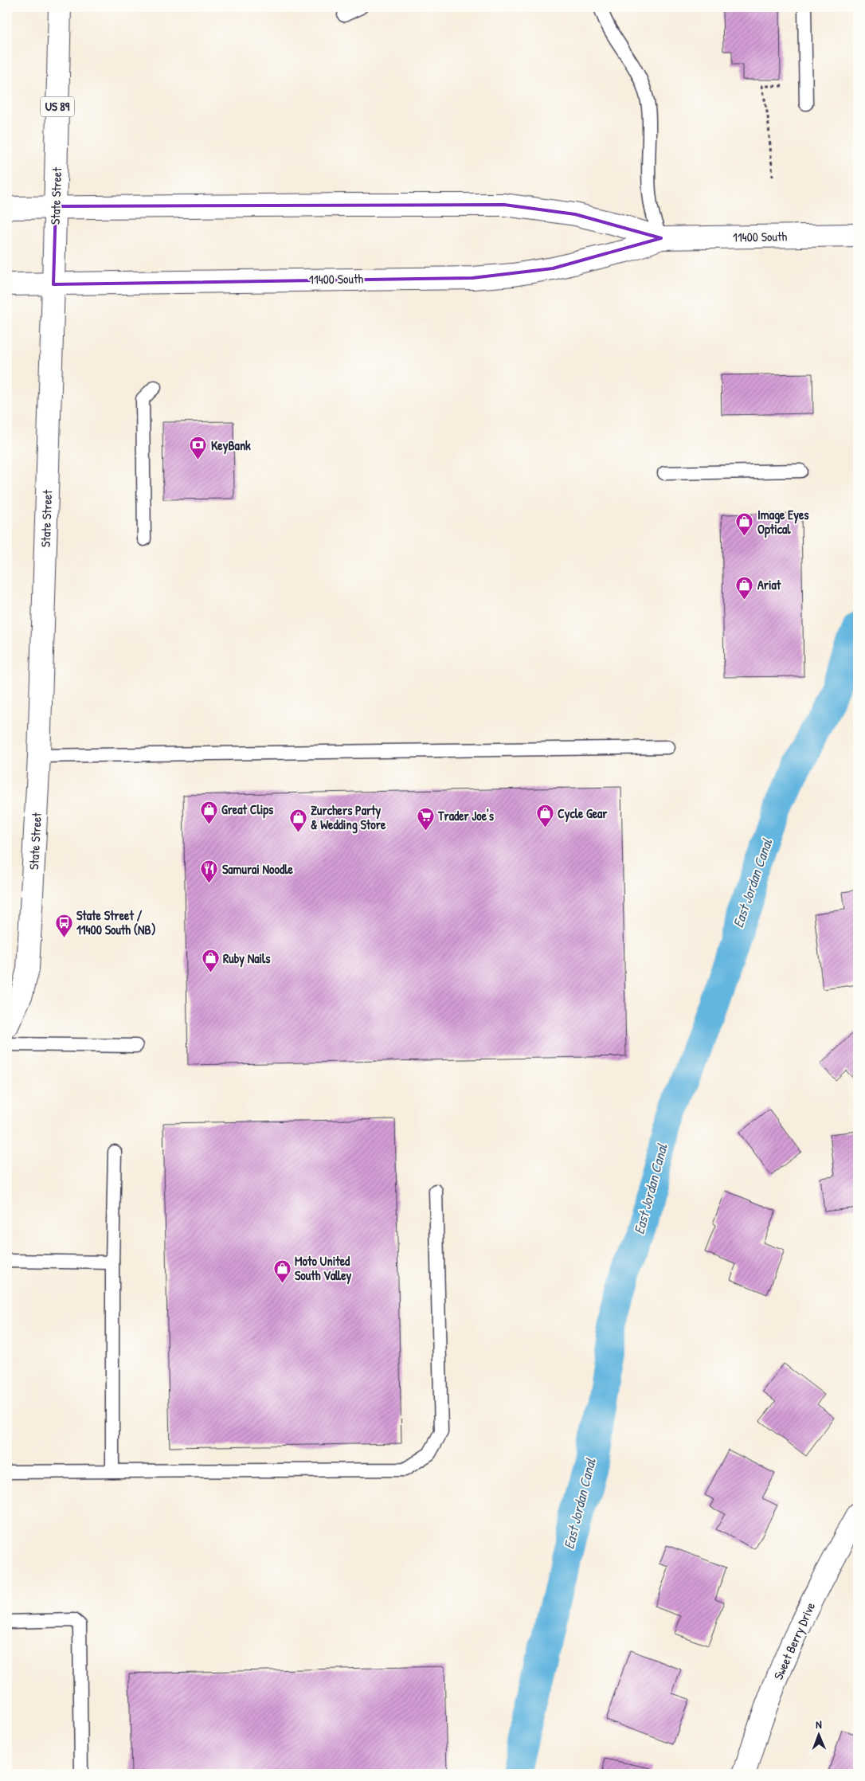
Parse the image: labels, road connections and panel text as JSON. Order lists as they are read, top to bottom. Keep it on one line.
{"streets":{"main road":["US 89","State Street","11400 South","Sweet Berry Drive"]},"crossings":[["State Street","11400 South"]],"water":["East Jordan Canal"],"places":{"bank":["KeyBank"],"shop":["Image Eyes Optical","Ariat","Great Clips","Cycle Gear","Zurchers Party & Wedding Store","Ruby Nails","Moto United South Valley"],"supermarket":["Trader Joe's"],"restaurant":["Samurai Noodle"],"bus stop":["State Street / 11400 South (NB)"]},"north":"top"}
